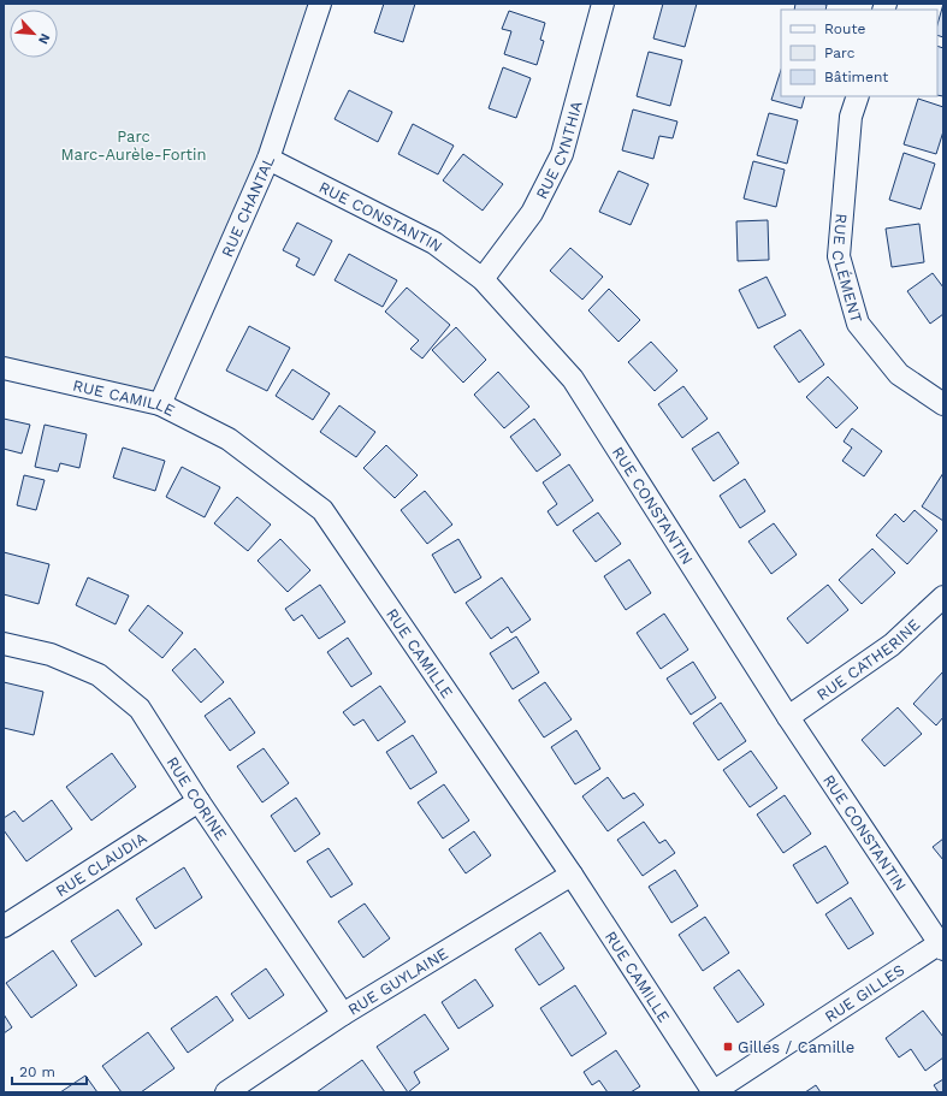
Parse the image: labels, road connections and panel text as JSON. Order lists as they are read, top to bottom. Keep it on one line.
{"streets":{"street":["RUE CYNTHIA","RUE CHANTAL","RUE CONSTANTIN","RUE CLÉMENT","RUE CAMILLE","RUE CATHERINE","RUE CORINE","RUE CLAUDIA","RUE GUYLAINE","RUE GILLES"]},"crossings":[["RUE CYNTHIA","RUE CONSTANTIN"],["RUE CHANTAL","RUE CONSTANTIN"],["RUE CHANTAL","RUE CAMILLE"],["RUE CONSTANTIN","RUE CATHERINE"],["RUE CONSTANTIN","RUE GILLES"],["RUE CAMILLE","RUE GUYLAINE"],["RUE CAMILLE","RUE GILLES"],["RUE CORINE","RUE CLAUDIA"],["RUE CORINE","RUE GUYLAINE"]],"parks":["Parc Marc-Aurèle-Fortin"],"places":{"transit":["Gilles / Camille"]},"legend":["Route","Parc","Bâtiment"],"scale_bar":"20 m","north":"bottom right"}
